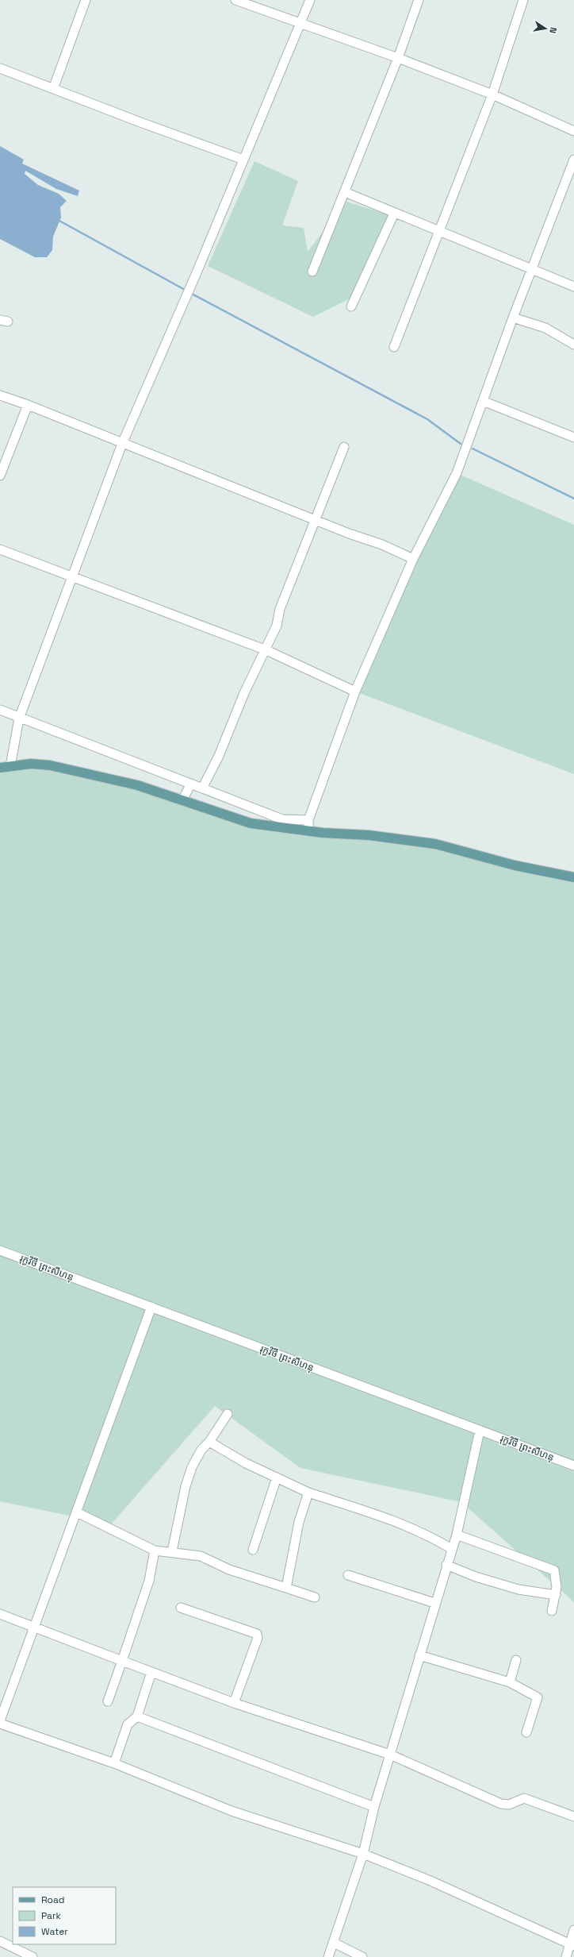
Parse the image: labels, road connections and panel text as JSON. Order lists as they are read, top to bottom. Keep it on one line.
{"streets":{"street":["រុក្ខវិថី ព្រះសីហនុ"]},"legend":["Road","Park","Water"],"north":"right"}
